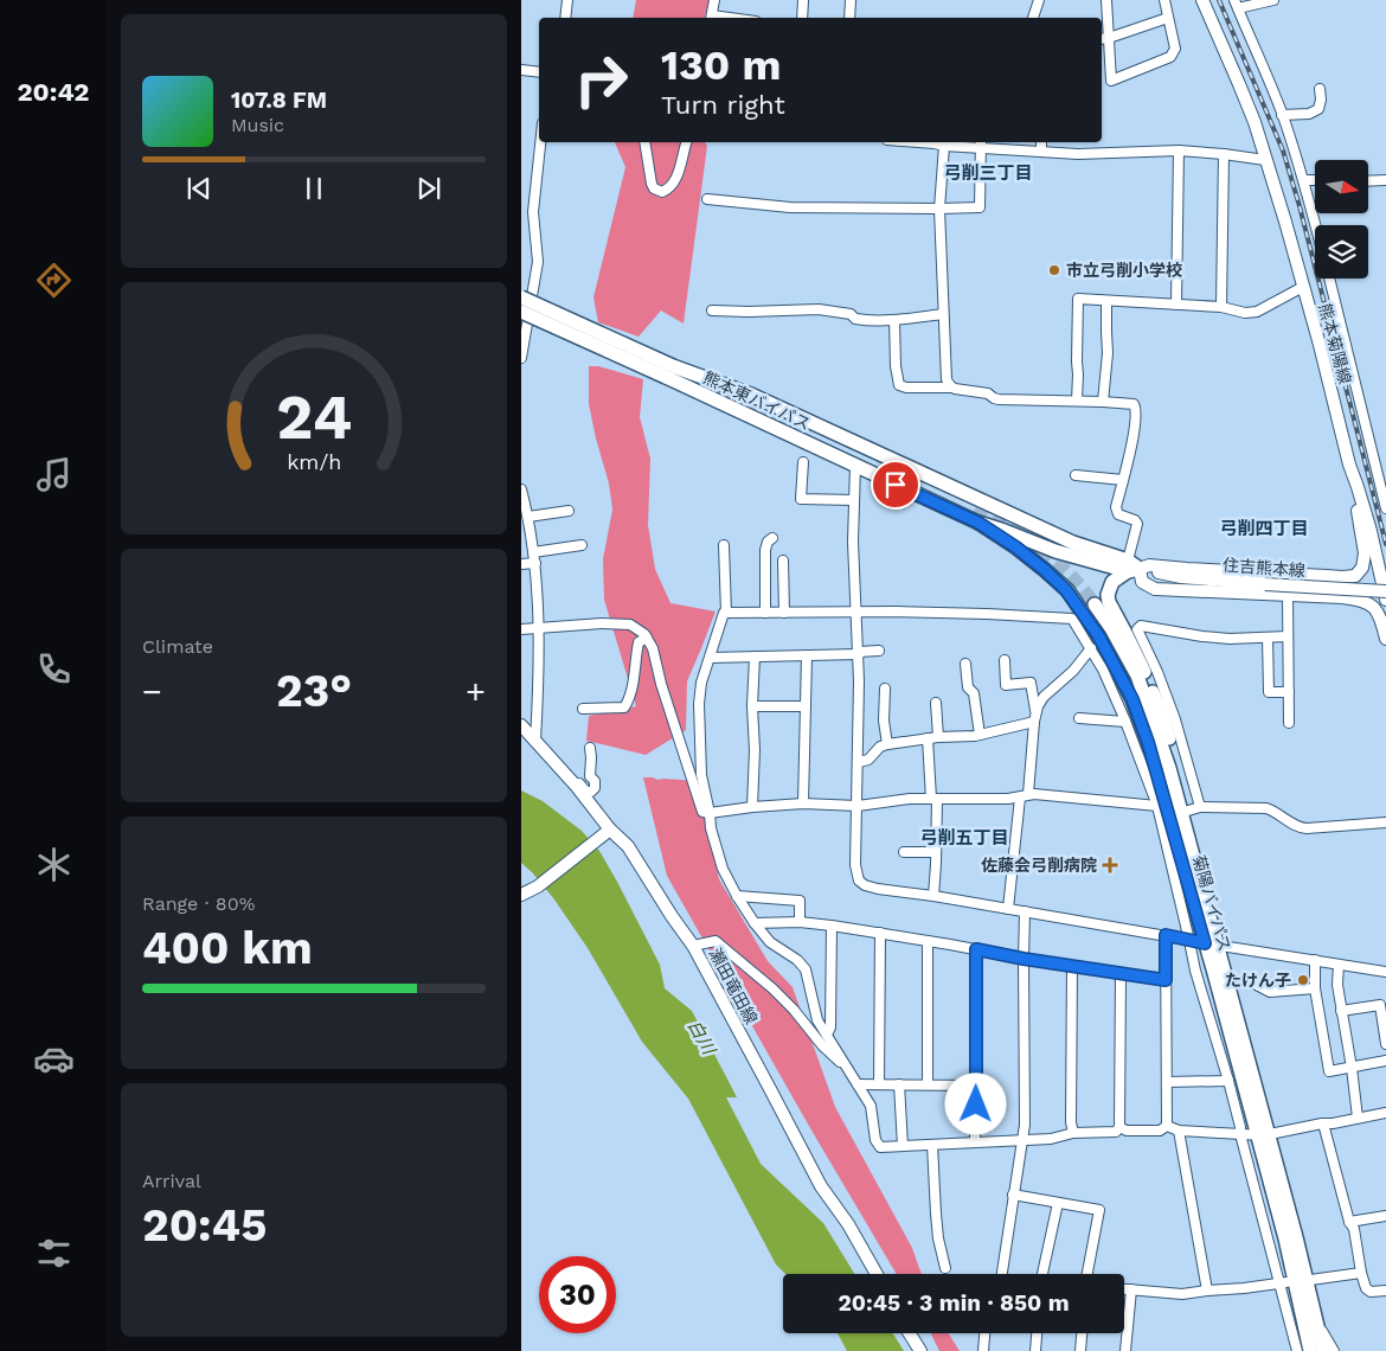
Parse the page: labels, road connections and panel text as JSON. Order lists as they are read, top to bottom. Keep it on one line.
{"streets":{"highway":["熊本東バイパス","菊陽バイパス"],"main road":["熊本菊陽線","住吉熊本線","瀬田竜田線"]},"crossings":[["熊本東バイパス","菊陽バイパス"]],"districts":["弓削三丁目","弓削四丁目","弓削五丁目"],"water":["白川"],"places":{"other":["市立弓削小学校","たけん子"],"health":["佐藤会弓削病院"]},"north":"right","page":{"tabs":"20:42","turn":["130 m","Turn right"],"song":["107.8 FM","Music"],"tile":["Climate",["Range · 80%","400 km"],["Arrival","20:45"]],"heat":["−","23°","+"],"limit":"30","trip":"20:45 · 3 min · 850 m","gauge":["24","km/h"]}}
